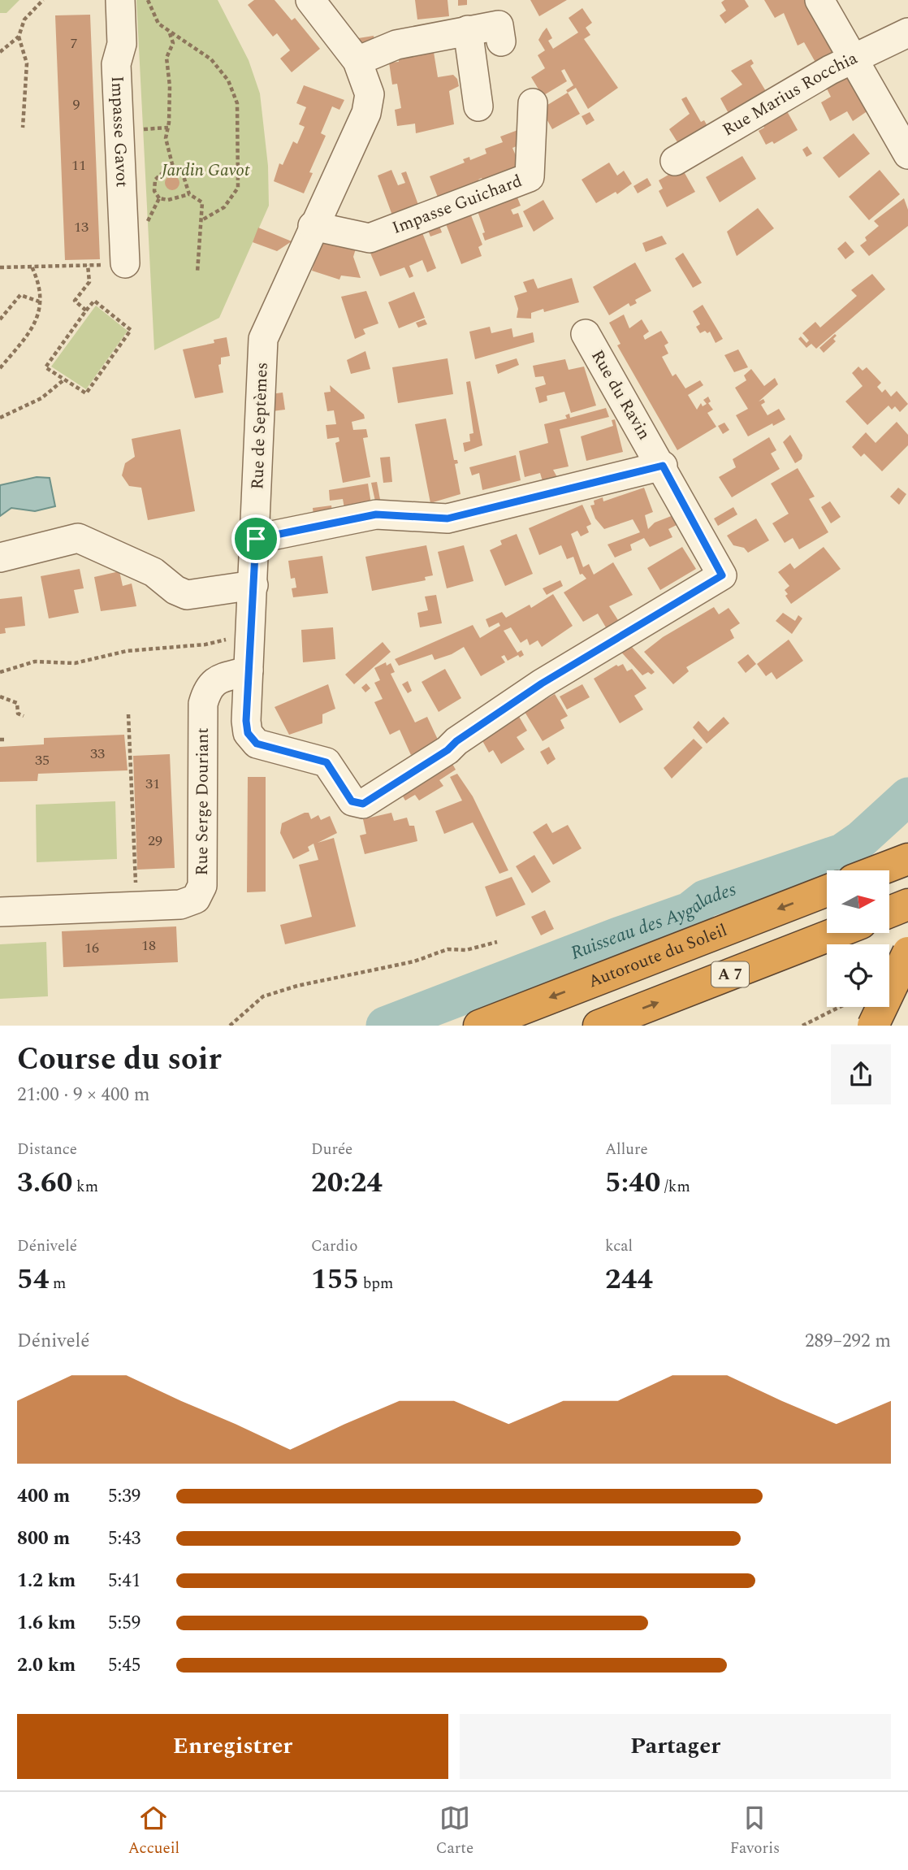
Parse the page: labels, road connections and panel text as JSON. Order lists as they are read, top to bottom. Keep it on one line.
{"streets":{"highway":["Autoroute du Soleil","A 7"],"street":["Rue Marius Rocchia","Impasse Gavot","Impasse Guichard","Rue du Ravin","Rue de Septèmes","Rue Serge Douriant"]},"crossings":[["Impasse Guichard","Rue de Septèmes"],["Rue du Ravin","Rue de Septèmes"],["Rue de Septèmes","Rue Serge Douriant"]],"water":["Ruisseau des Aygalades"],"parks":["Jardin Gavot"],"house_numbers":["7","9","11","13","33","35","31","29","18","16"],"north":"right","page":{"heading":["Course du soir","21:00 · 9 × 400 m"],"stats":[["Distance","3.60 km"],["Durée","20:24"],["Allure","5:40 /km"],["Dénivelé","54 m"],["Cardio","155 bpm"],["kcal","244"]],"chart":["Dénivelé","289–292 m"],"list":[{"name":"400 m","note":"5:39"},{"name":"800 m","note":"5:43"},{"name":"1.2 km","note":"5:41"},{"name":"1.6 km","note":"5:59"},{"name":"2.0 km","note":"5:45"}],"buttons":["Enregistrer","Partager"],"tabs":["Accueil","Carte","Favoris"]}}
